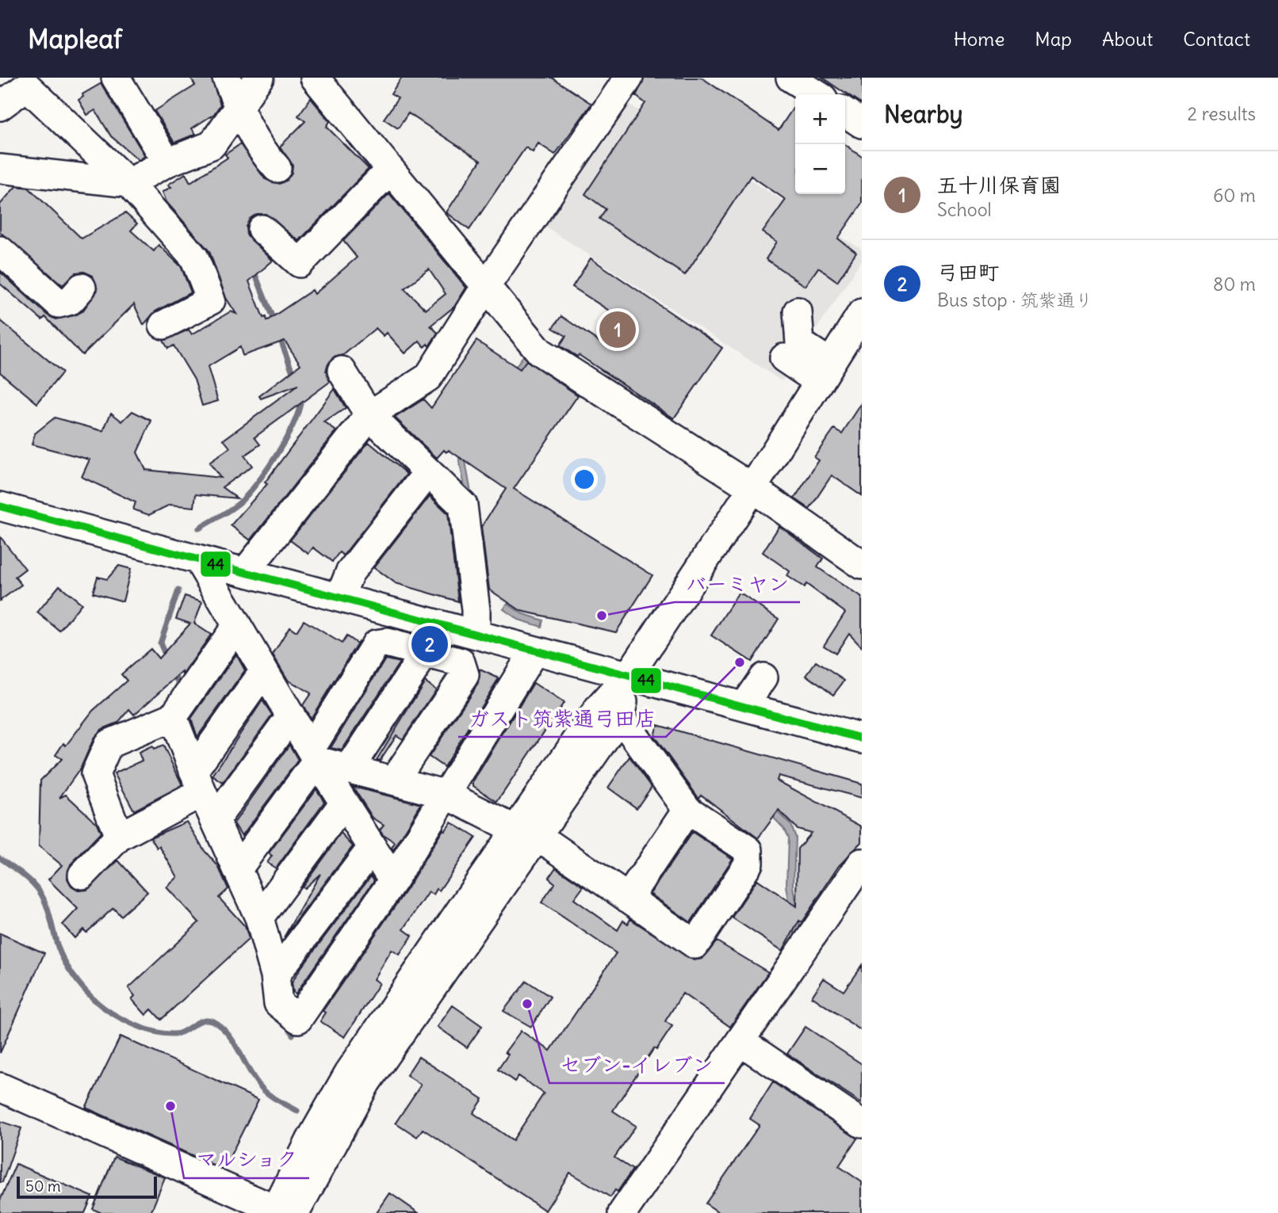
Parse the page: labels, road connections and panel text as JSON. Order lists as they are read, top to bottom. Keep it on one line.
{"places":["バーミヤン","ガスト筑紫通弓田店","セブン-イレブン","マルショク"],"lines":["transit line 44"],"scale_bar":"50 m","page":{"header":"Mapleaf","nav":["Home","Map","About","Contact"],"heading":["Nearby","2 results"],"map_buttons":["+","−"],"list":[{"mark":"1","name":"五十川保育園","note":"School","value":"60 m"},{"mark":"2","name":"弓田町","note":"Bus stop · 筑紫通り","value":"80 m"}],"pins":["1","2"],"scale":"50 m"}}
